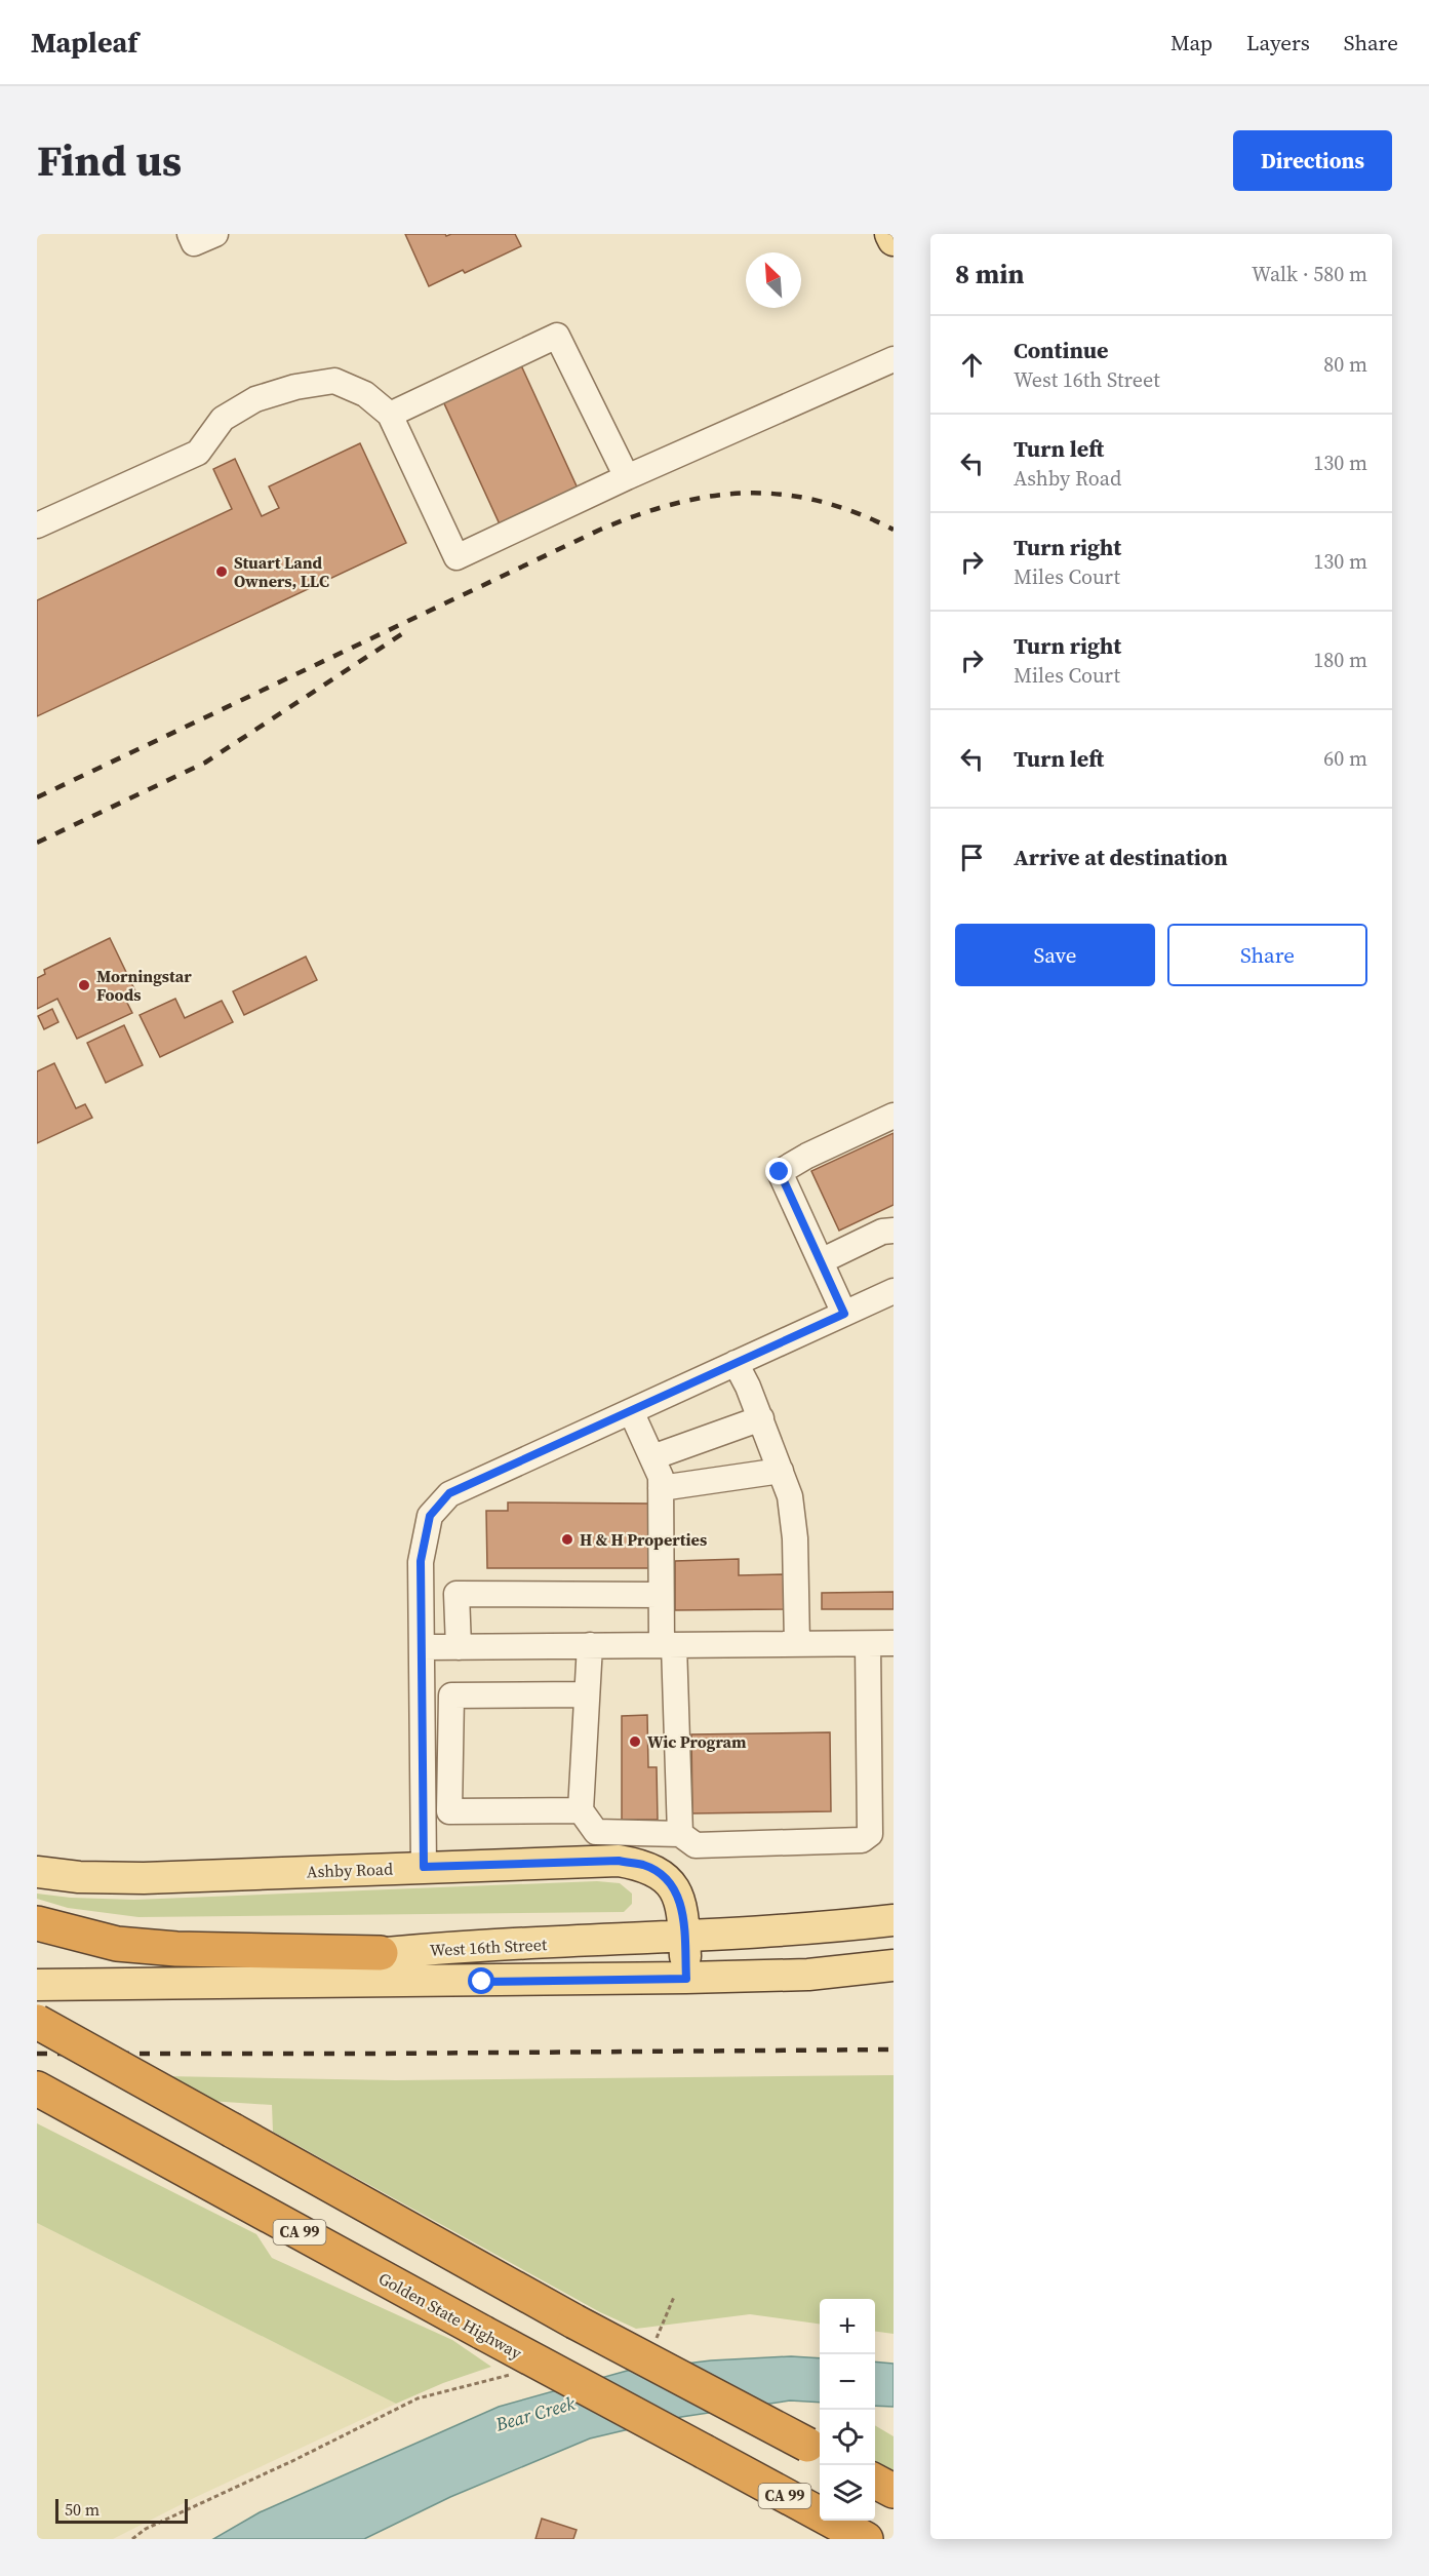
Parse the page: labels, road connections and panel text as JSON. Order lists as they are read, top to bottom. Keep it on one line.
{"streets":{"highway":["CA 99","Golden State Highway"],"main road":["Ashby Road","West 16th Street"]},"crossings":[["Ashby Road","West 16th Street"]],"water":["Bear Creek"],"places":["Stuart Land Owners, LLC","Morningstar Foods","H & H Properties","Wic Program"],"scale_bar":"50 m","north":"top left","page":{"header":"Mapleaf","nav":["Map","Layers","Share"],"title":"Find us","buttons":["Directions",["Save","Share"]],"heading":["8 min","Walk · 580 m"],"list":[["Continue","West 16th Street","80 m"],["Turn left","Ashby Road","130 m"],["Turn right","Miles Court","130 m"],["Turn right","Miles Court","180 m"],["Turn left","60 m"],"Arrive at destination"],"map_buttons":["+","−"],"scale":"50 m"}}
